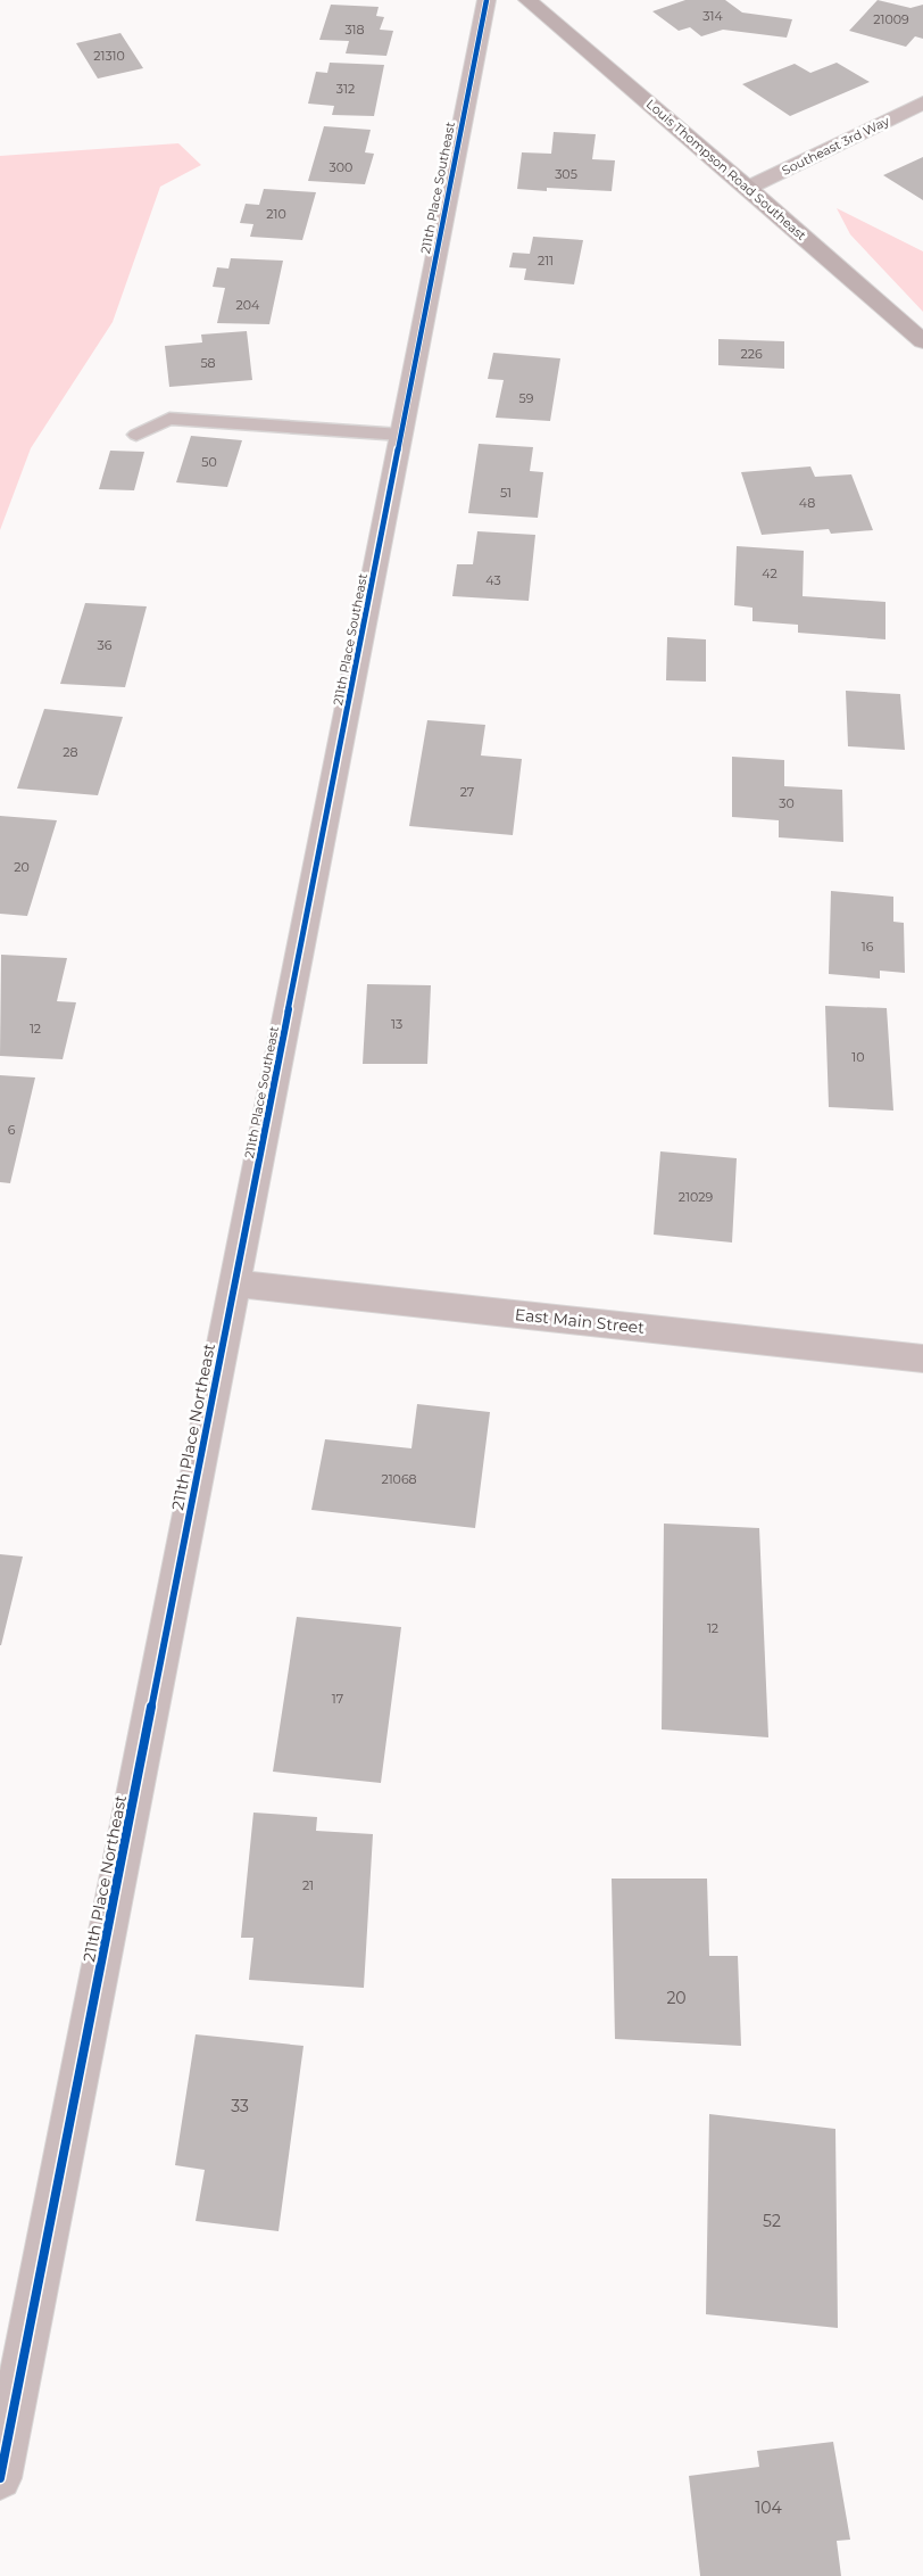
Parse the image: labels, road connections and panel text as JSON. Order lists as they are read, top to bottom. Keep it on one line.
{"streets":{"street":["Southeast 3rd Way","Louis Thompson Road Southeast","211th Place Southeast","East Main Street","211th Place Northeast"]},"crossings":[["Southeast 3rd Way","Louis Thompson Road Southeast"],["211th Place Southeast","East Main Street"],["211th Place Southeast","211th Place Northeast"],["East Main Street","211th Place Northeast"]],"house_numbers":["314","21009","318","21310","312","300","305","210","211","204","226","58","59","50","51","48","42","43","36","28","27","30","20","16","13","12","10","6","21029","21068","12","17","21","20","33","52","104"]}
